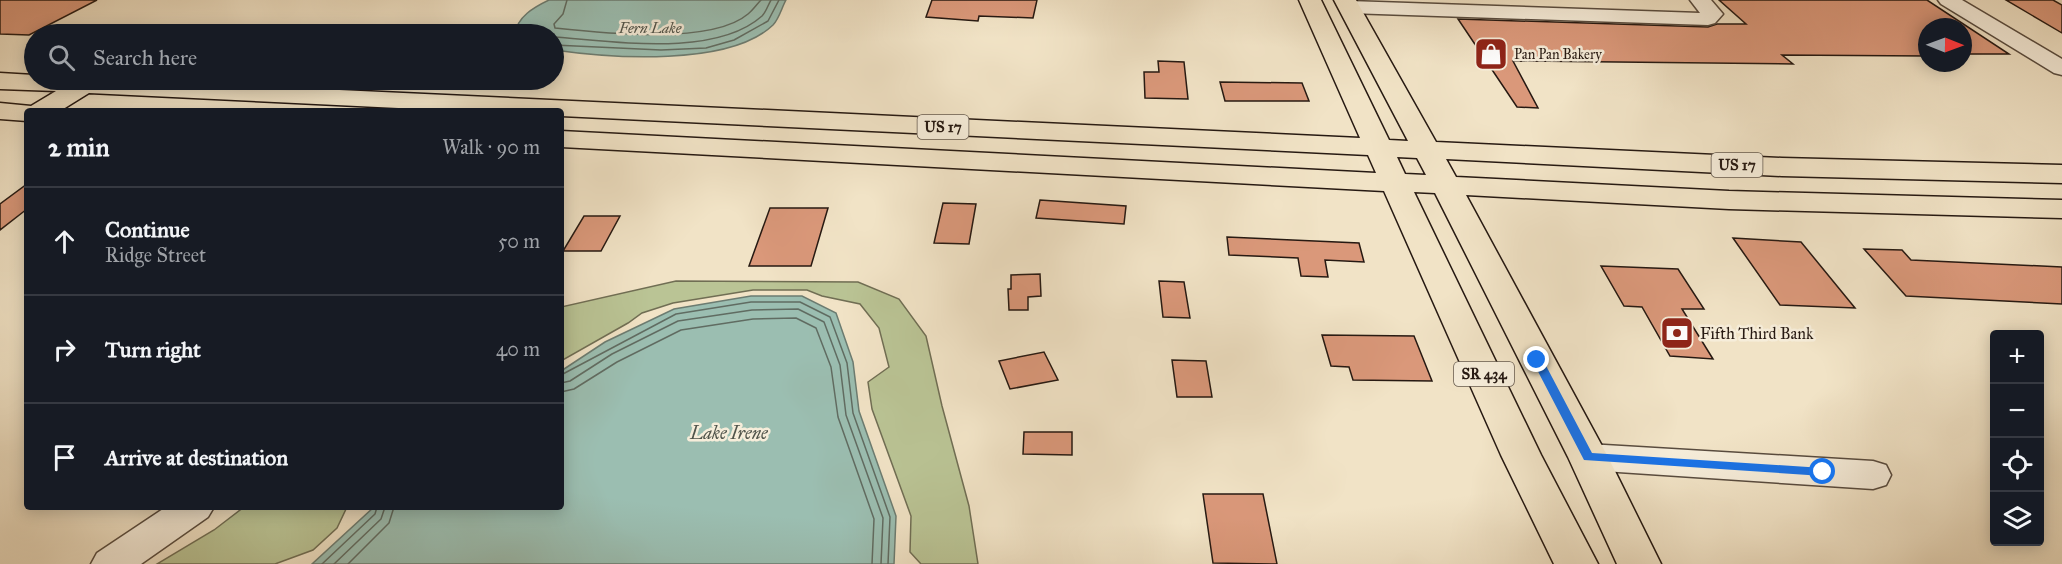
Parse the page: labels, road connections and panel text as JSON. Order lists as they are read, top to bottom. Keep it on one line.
{"streets":{"main road":["US 17","SR 434"]},"crossings":[["US 17","SR 434"]],"water":["Fern Lake","Lake Irene"],"places":{"shop":["Pan Pan Bakery"],"bank":["Fifth Third Bank"]},"north":"right","page":{"search":"Search here","heading":["2 min","Walk · 90 m"],"list":[["Continue","Ridge Street","50 m"],["Turn right","40 m"],"Arrive at destination"],"map_buttons":["+","−"]}}
